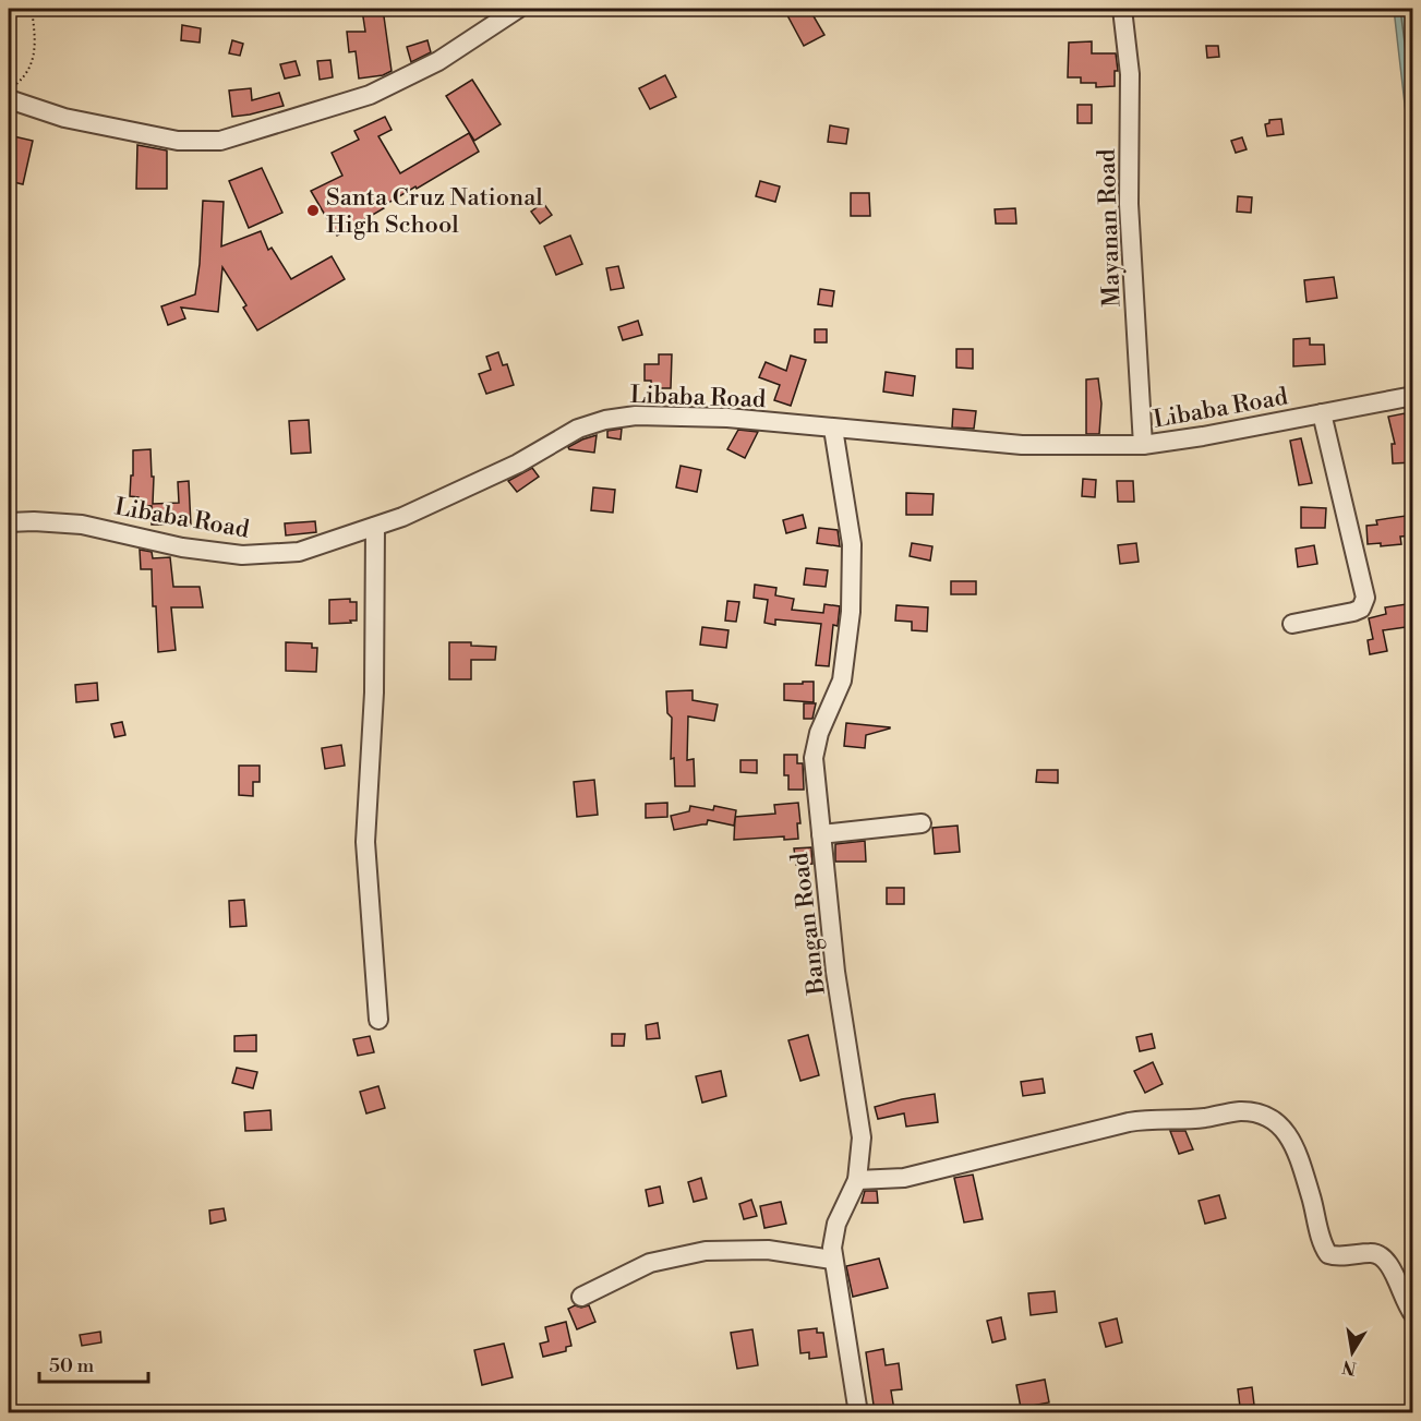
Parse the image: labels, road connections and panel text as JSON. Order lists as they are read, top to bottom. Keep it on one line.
{"streets":{"street":["Mayanan Road","Libaba Road","Bangan Road"]},"crossings":[["Mayanan Road","Libaba Road"],["Libaba Road","Bangan Road"]],"places":["Santa Cruz National High School"],"scale_bar":"50 m","north":"bottom"}
